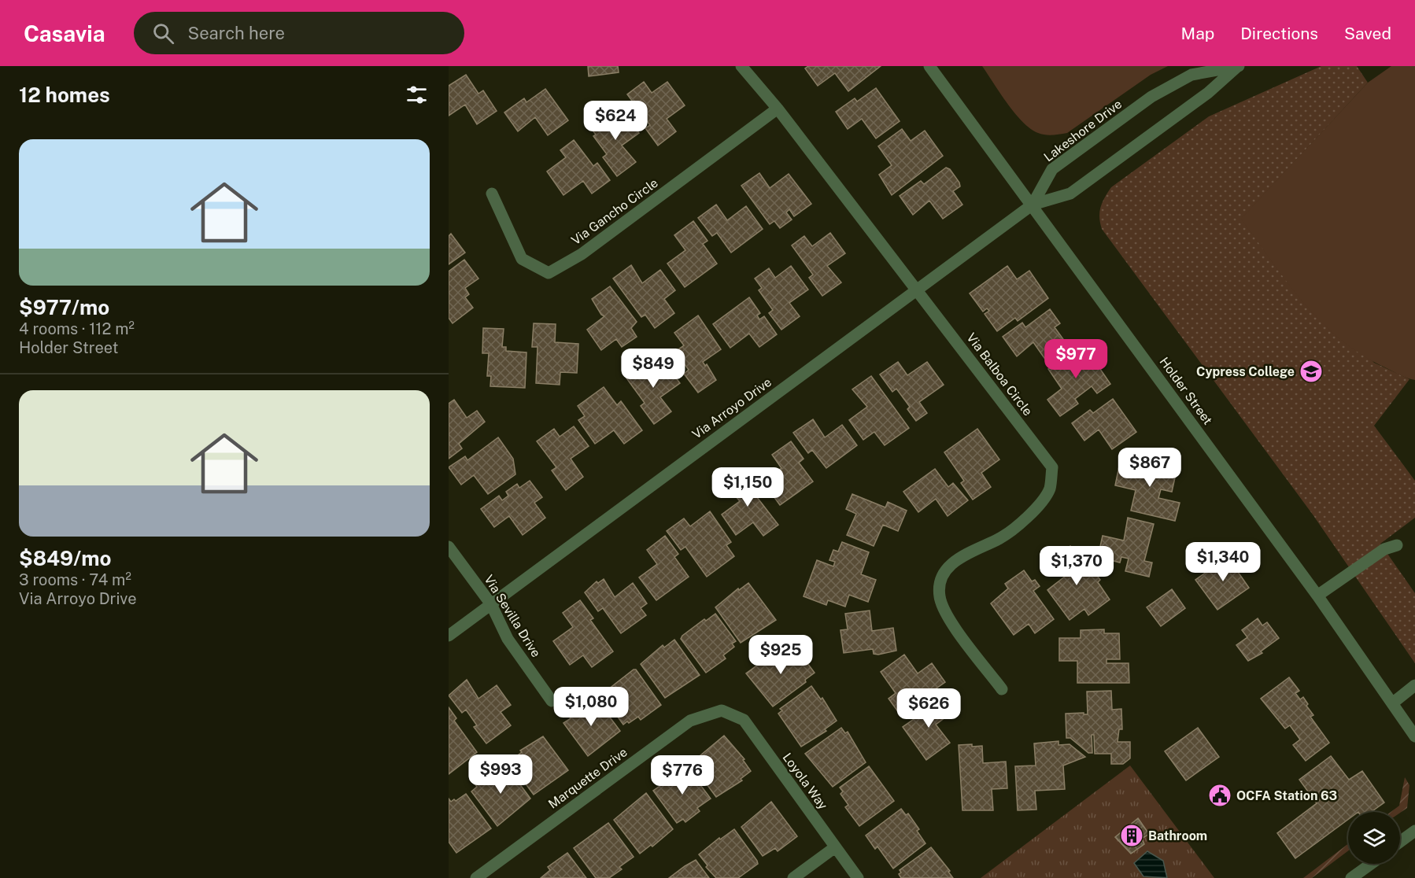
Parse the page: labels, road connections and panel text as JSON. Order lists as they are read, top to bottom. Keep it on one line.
{"streets":{"street":["Lakeshore Drive","Via Gancho Circle","Via Balboa Circle","Holder Street","Via Arroyo Drive","Via Sevilla Drive","Marquette Drive","Loyola Way"]},"crossings":[["Lakeshore Drive","Holder Street"],["Lakeshore Drive","Via Arroyo Drive"],["Via Gancho Circle","Via Balboa Circle"],["Via Balboa Circle","Via Arroyo Drive"],["Holder Street","Via Arroyo Drive"],["Via Arroyo Drive","Via Sevilla Drive"],["Marquette Drive","Loyola Way"]],"places":{"school or university":["Cypress College"],"public building":["OCFA Station 63"],"building":["Bathroom"]},"page":{"header":"Casavia","search":"Search here","nav":["Map","Directions","Saved"],"heading":"12 homes","price":["$624","$977","$849","$867","$1,150","$1,340","$1,370","$925","$1,080","$626","$993","$776"],"list":[{"name":"$977/mo","note":"4 rooms · 112 m² · Holder Street"},{"name":"$849/mo","note":"3 rooms · 74 m² · Via Arroyo Drive"}]}}
